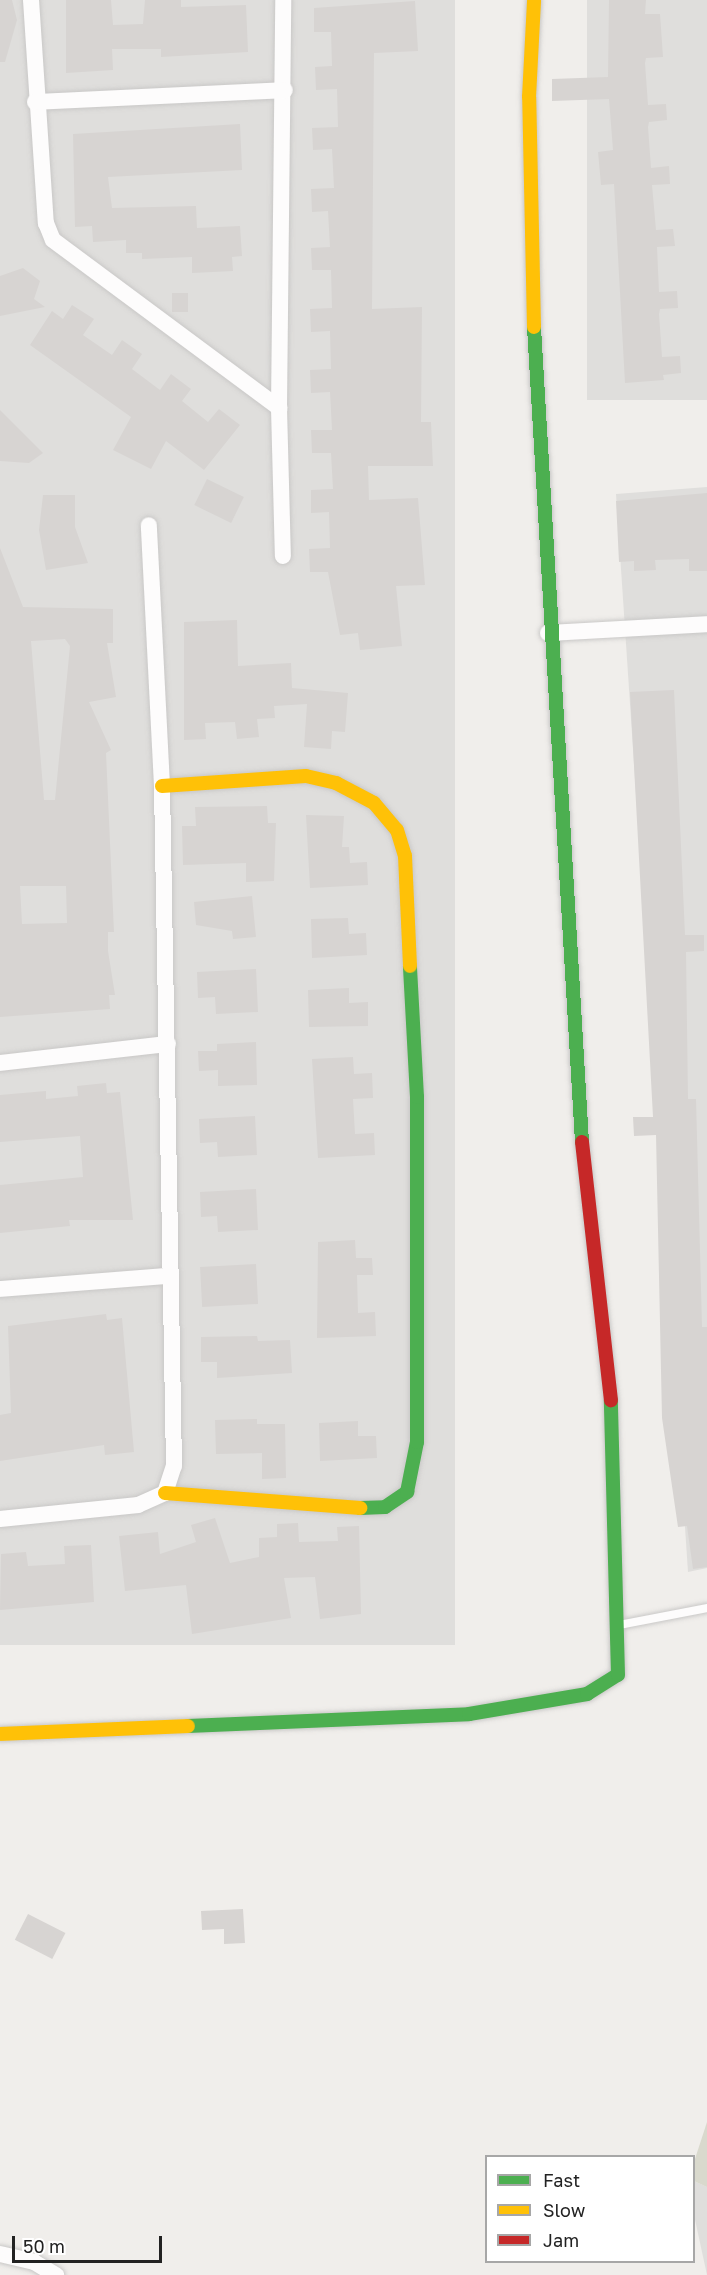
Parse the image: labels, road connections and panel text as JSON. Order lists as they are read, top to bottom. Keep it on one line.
{"legend":["Fast","Slow","Jam"],"scale_bar":"50 m"}
